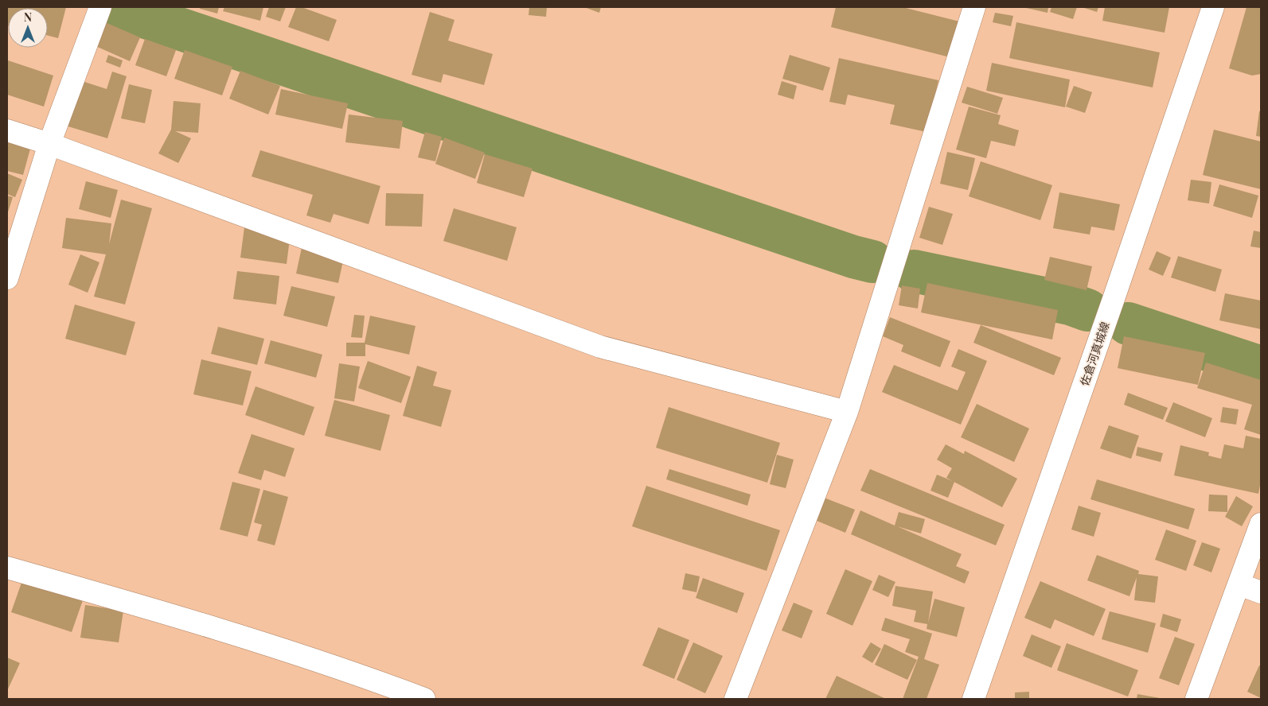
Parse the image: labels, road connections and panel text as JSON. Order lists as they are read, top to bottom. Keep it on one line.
{"streets":{"street":["佐倉河真城線"]},"north":"top"}
